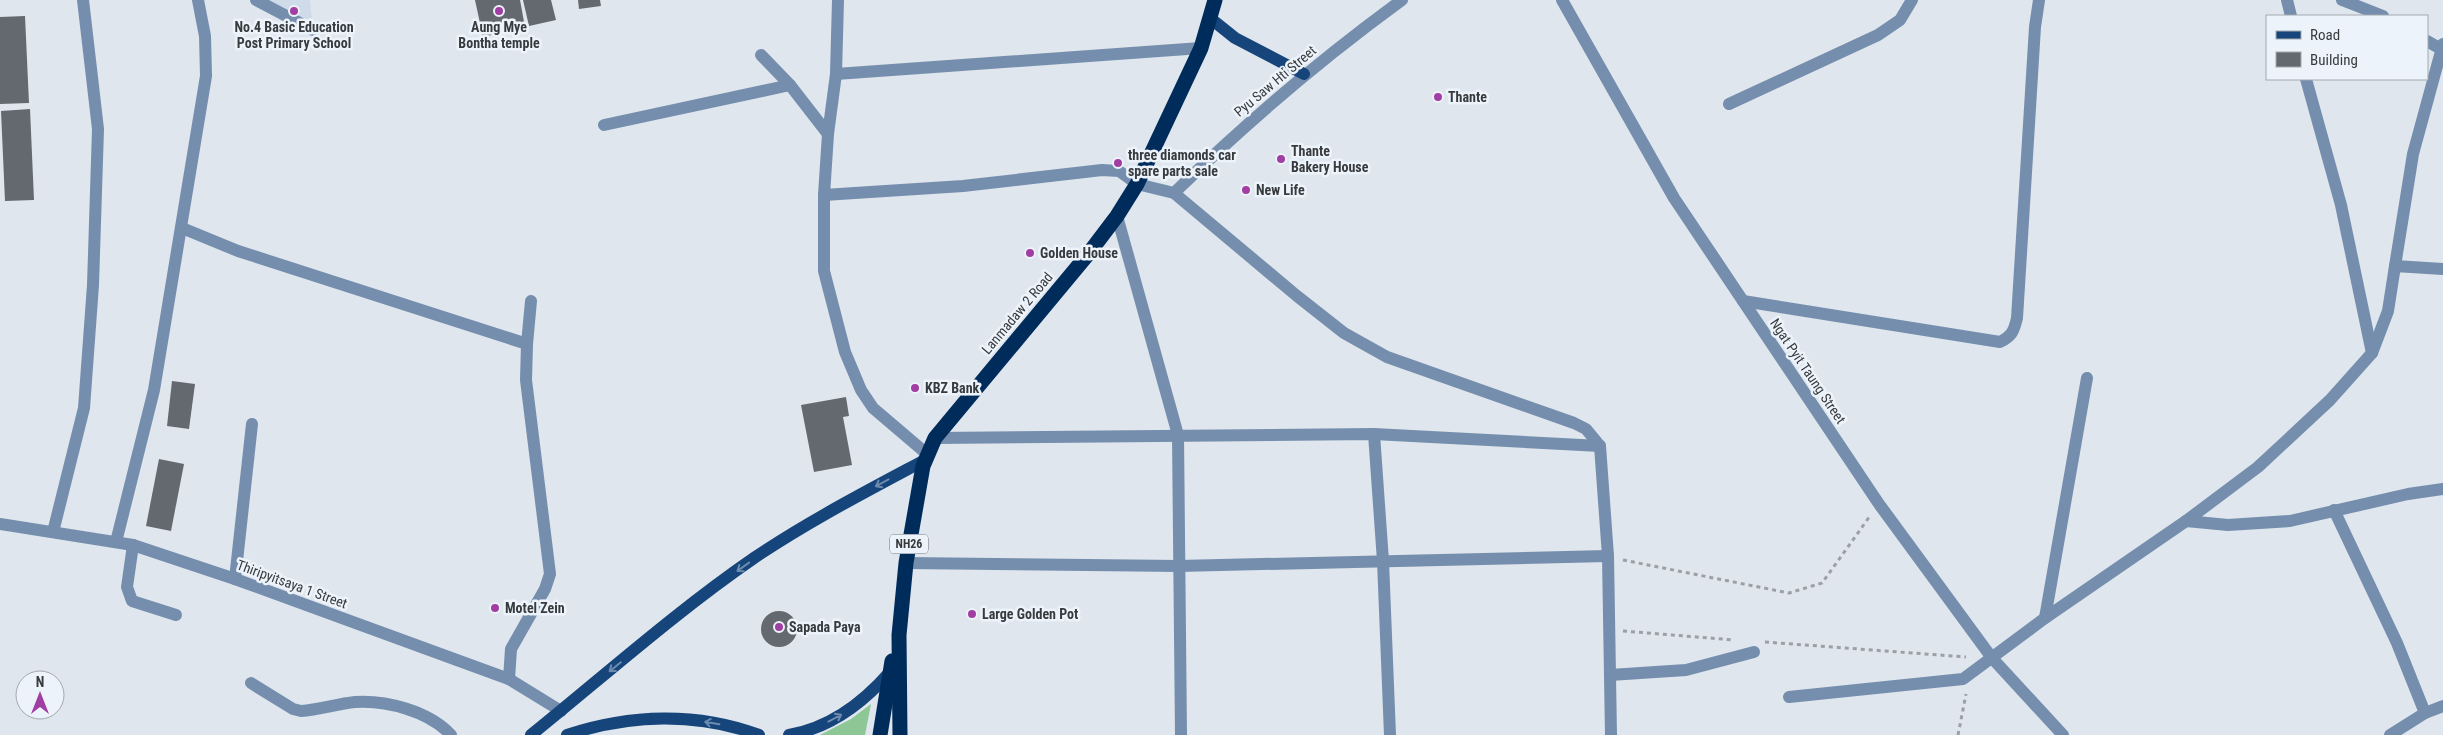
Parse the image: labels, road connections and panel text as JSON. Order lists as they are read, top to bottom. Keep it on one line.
{"streets":{"highway":["Lanmadaw 2 Road","NH26"],"street":["Pyu Saw Hti Street","Ngat Pyit Taung Street","Thiripyitsaya 1 Street"]},"crossings":[["Lanmadaw 2 Road","NH26"]],"places":["No.4 Basic Education Post Primary School","Aung Mye Bontha temple","Thante","Thante Bakery House","three diamonds car spare parts sale","New Life","Golden House","KBZ Bank","Motel Zein","Large Golden Pot","Sapada Paya"],"legend":["Road","Building"],"north":"top"}
